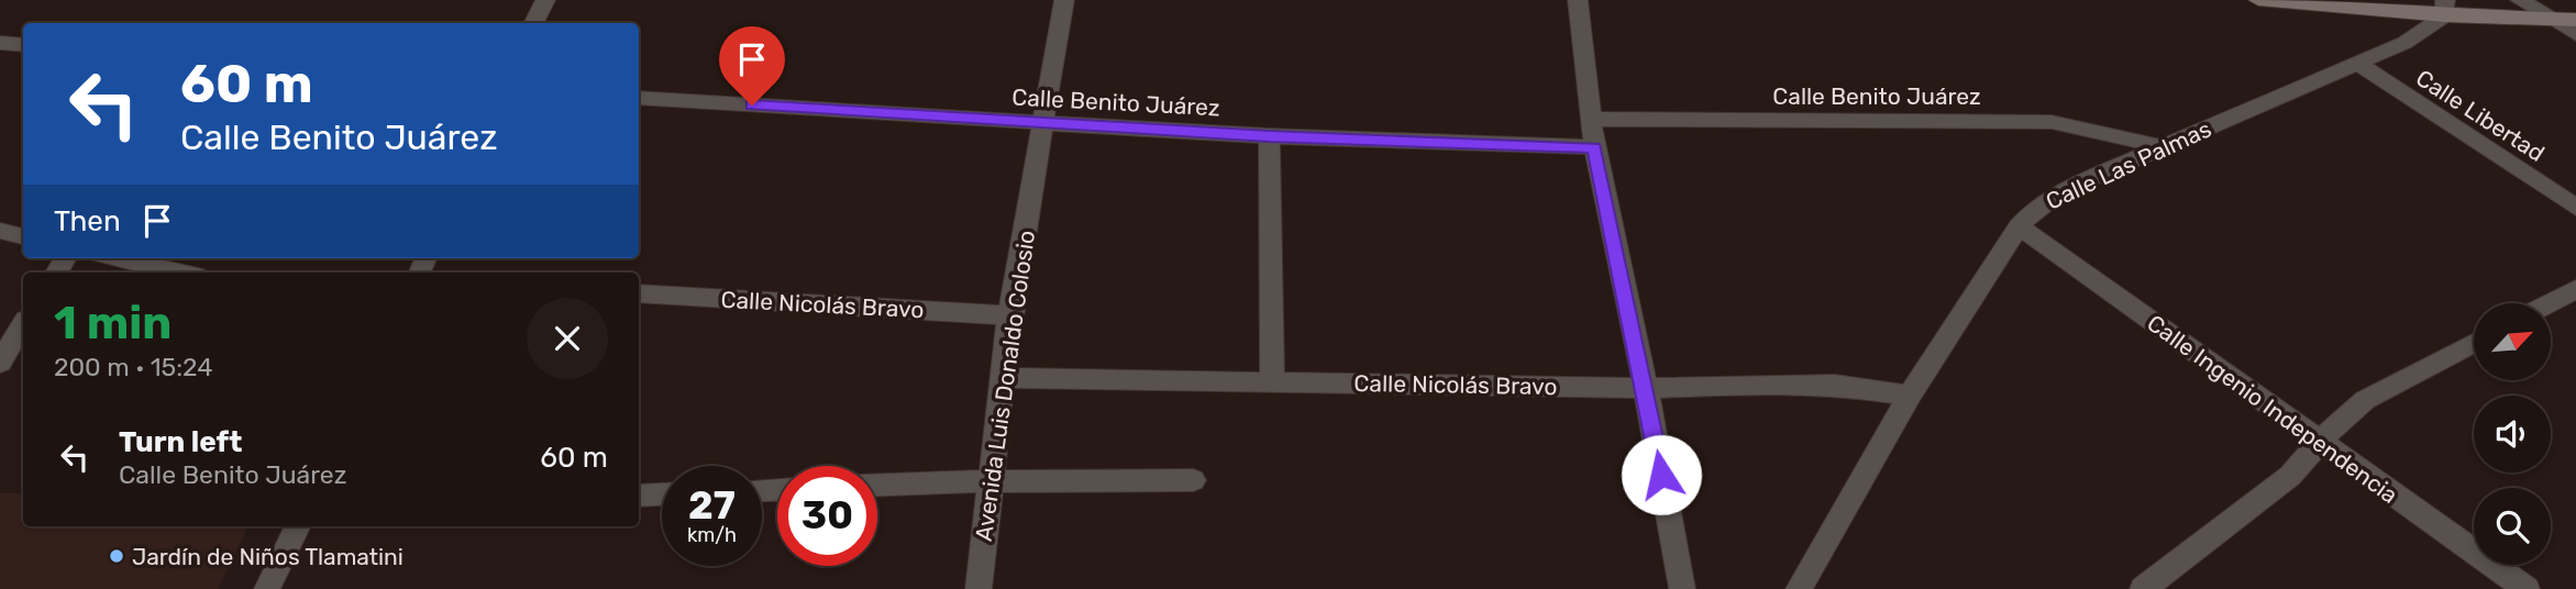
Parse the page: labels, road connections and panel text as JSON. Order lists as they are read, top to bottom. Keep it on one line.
{"streets":{"street":["Calle Benito Juárez","Calle Libertad","Calle Las Palmas","Calle Nicolás Bravo","Avenida Luis Donaldo Colosio","Calle Ingenio Independencia"]},"crossings":[["Calle Benito Juárez","Calle Las Palmas"],["Calle Benito Juárez","Avenida Luis Donaldo Colosio"],["Calle Libertad","Calle Las Palmas"],["Calle Las Palmas","Calle Nicolás Bravo"],["Calle Las Palmas","Calle Ingenio Independencia"],["Calle Nicolás Bravo","Avenida Luis Donaldo Colosio"]],"places":["Jardín de Niños Tlamatini"],"north":"top right","page":{"turn":["60 m","Calle Benito Juárez"],"then":"Then","heading":["1 min","200 m · 15:24"],"list":[{"name":"Turn left","note":"Calle Benito Juárez","value":"60 m"}],"speed":"27 km/h","limit":"30"}}
